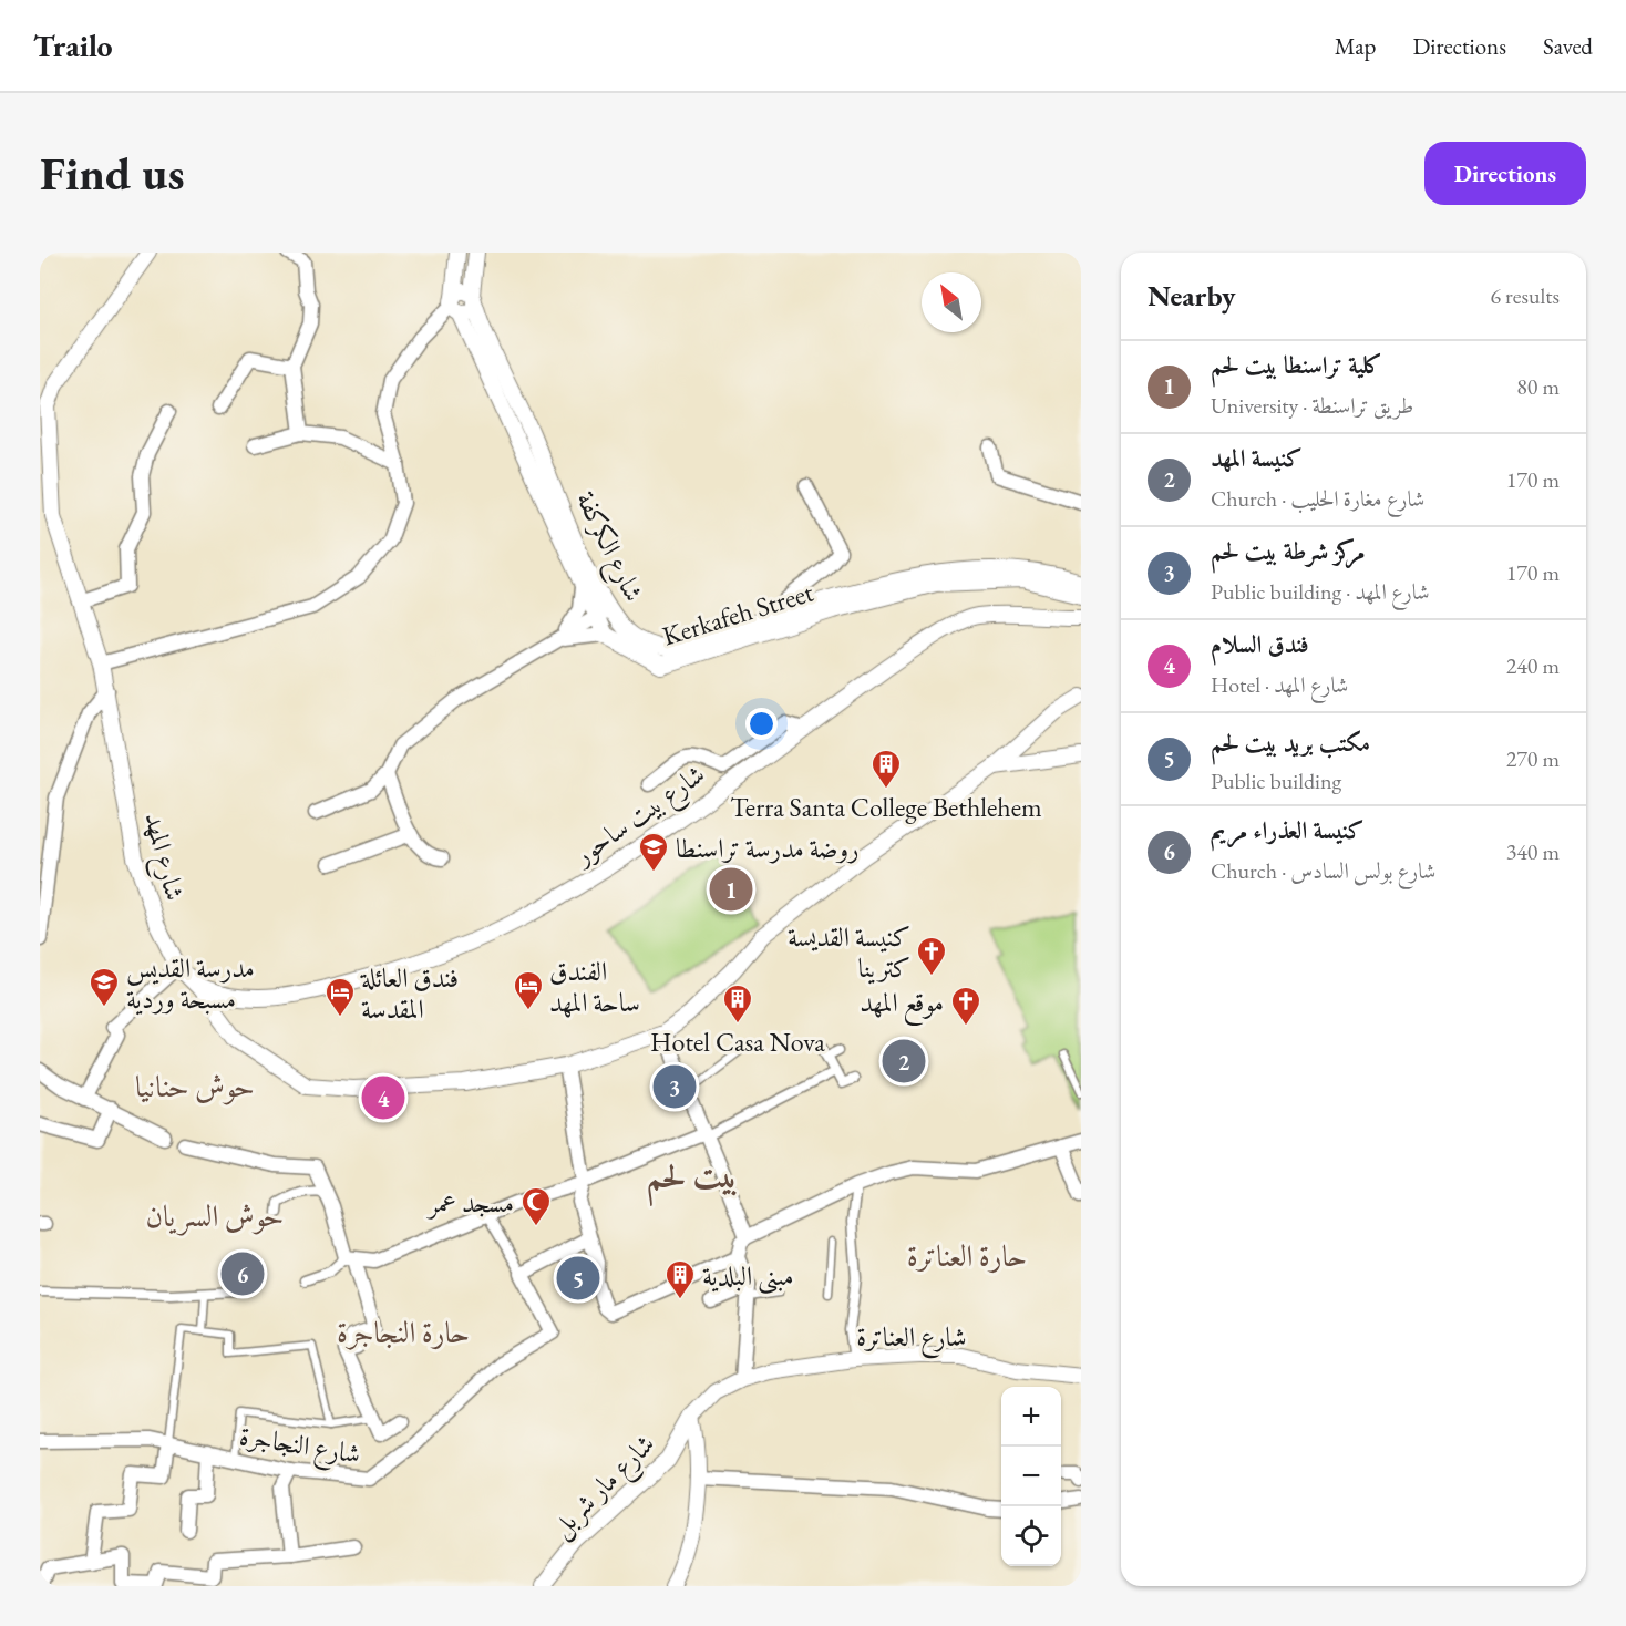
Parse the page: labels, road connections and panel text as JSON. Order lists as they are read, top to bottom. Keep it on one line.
{"streets":{"street":["شارع الكركفة","Kerkafeh Street","شارع بيت ساحور","شارع المهد","شارع العناترة","شارع النجاجرة","شارع مار شربل"]},"crossings":[["شارع الكركفة","Kerkafeh Street"],["شارع بيت ساحور","شارع المهد"],["شارع العناترة","شارع مار شربل"]],"districts":["حوش حنانيا","بيت لحم","حوش السريان","حارة العناترة","حارة النجاجرة"],"places":{"building":["Terra Santa College Bethlehem","Hotel Casa Nova","مبنى البلدية"],"school or university":["روضة مدرسة تراسنطا","مدرسة القديس مسبحة وردية"],"church":["كنيسة القديسة كترينا","موقع المهد"],"hotel":["الفندق ساحة المهد","فندق العائلة المقدسة"],"mosque":["مسجد عمر"]},"north":"top left","page":{"header":"Trailo","nav":["Map","Directions","Saved"],"buttons":"Directions","title":"Find us","heading":["Nearby","6 results"],"list":[{"mark":"1","name":"كلية تراسنطا بيت لحم","note":"University · طريق تراسنطة","value":"80 m"},{"mark":"2","name":"كنيسة المهد","note":"Church · شارع مغارة الحليب","value":"170 m"},{"mark":"3","name":"مركز شرطة بيت لحم","note":"Public building · شارع المهد","value":"170 m"},{"mark":"4","name":"فندق السلام","note":"Hotel · شارع المهد","value":"240 m"},{"mark":"5","name":"مكتب بريد بيت لحم","note":"Public building","value":"270 m"},{"mark":"6","name":"كنيسة العذراء مريم","note":"Church · شارع بولس السادس","value":"340 m"}],"pins":["1","2","3","4","6","5"],"map_buttons":["+","−"]}}
